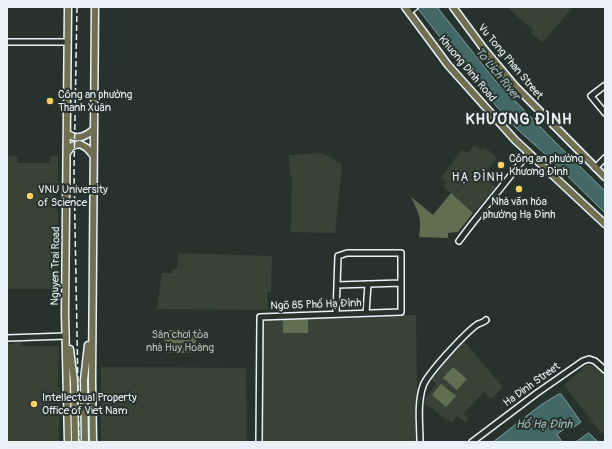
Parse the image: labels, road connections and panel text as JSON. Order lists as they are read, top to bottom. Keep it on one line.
{"streets":{"main road":["Vu Tong Phan Street","Khuong Dinh Road","Nguyen Trai Road"],"street":["Ngõ 85 Phố Hạ Đình","Ha Dinh Street"]},"districts":["KHƯƠNG ĐÌNH","HẠ ĐÌNH"],"water":["To Lich River","Hồ Hạ Đình"],"parks":["Sân chơi tòa nhà Huy Hoàng"],"places":["Công an phường Thanh Xuân","Công an phường Khương Đình","Nhà văn hóa phường Hạ Đình","VNU University of Science","Intellectual Property Office of Viet Nam"]}
